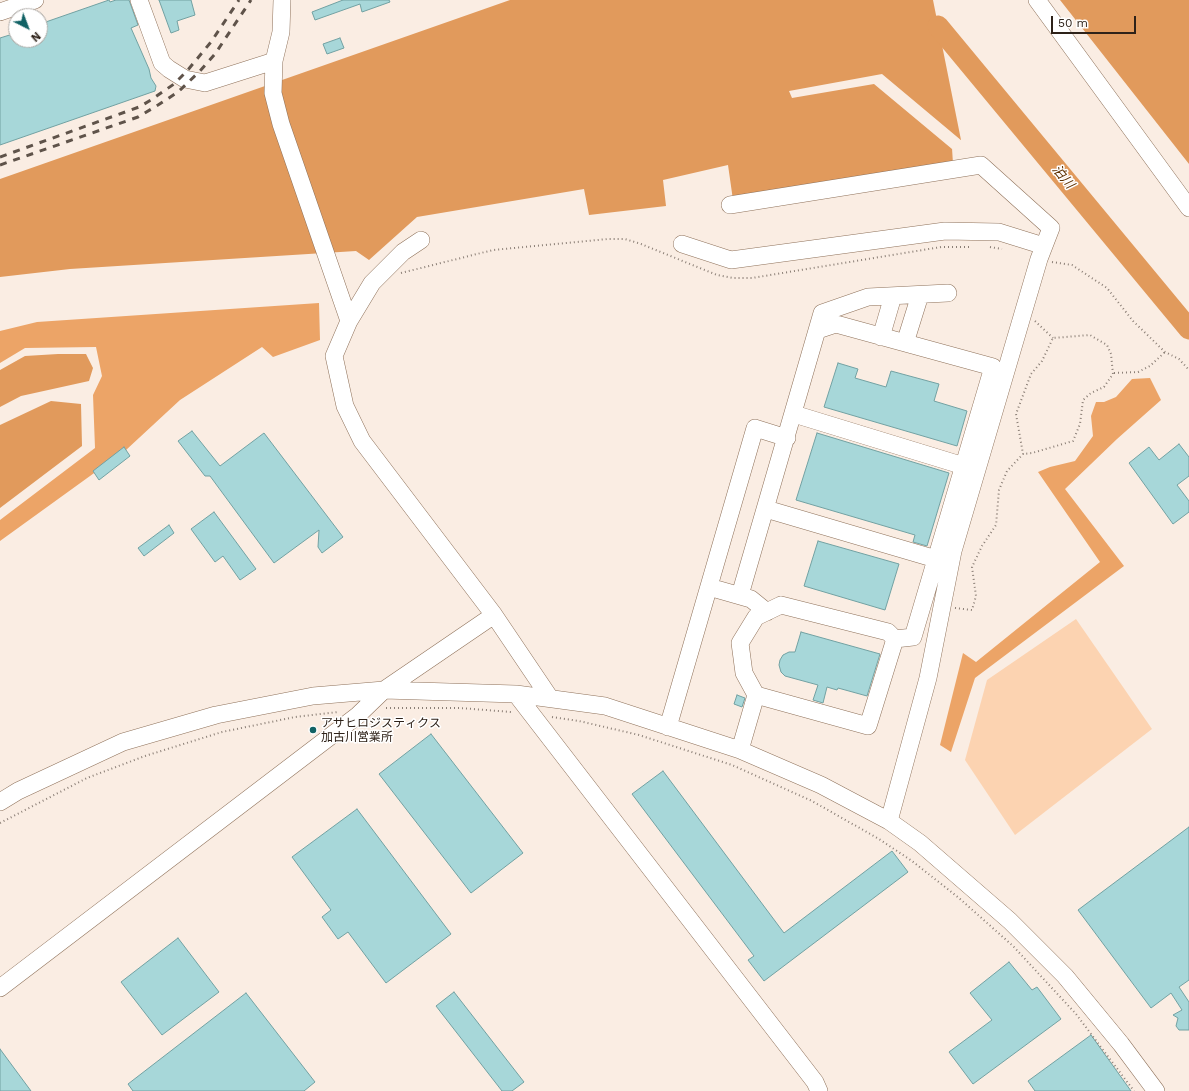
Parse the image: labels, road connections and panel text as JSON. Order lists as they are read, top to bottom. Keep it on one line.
{"water":["泊川"],"places":["アサヒロジスティクス 加古川営業所"],"scale_bar":"50 m","north":"bottom right"}
